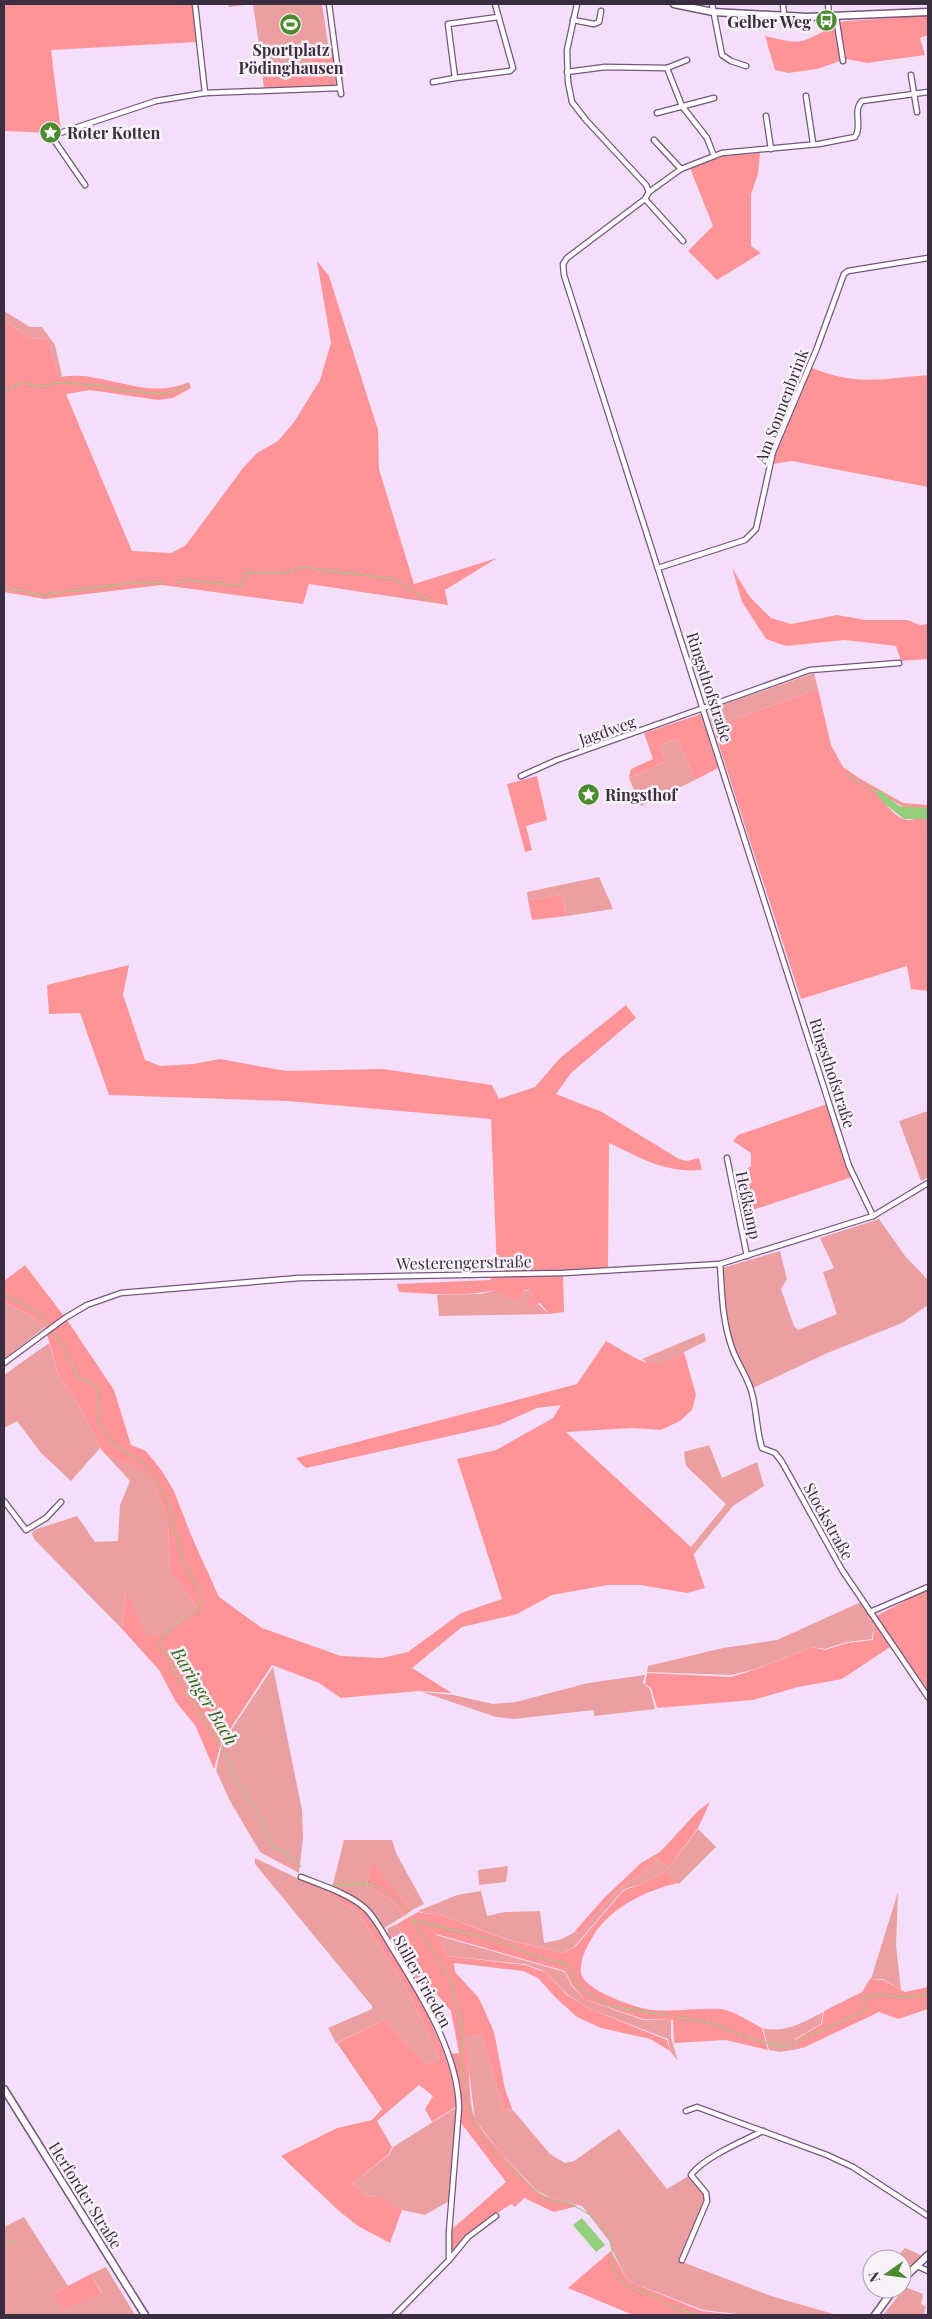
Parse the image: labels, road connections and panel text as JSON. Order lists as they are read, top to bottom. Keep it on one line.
{"streets":{"main road":["Herforder Straße"],"street":["Am Sonnenbrink","Ringsthofstraße","Jagdweg","Heßkamp","Westerengerstraße","Stockstraße","Stiller Frieden"]},"crossings":[["Am Sonnenbrink","Ringsthofstraße"],["Ringsthofstraße","Jagdweg"],["Ringsthofstraße","Westerengerstraße"],["Heßkamp","Westerengerstraße"],["Westerengerstraße","Stockstraße"]],"water":["Baringer Bach"],"places":{"bus stop":["Gelber Weg"],"sports":["Sportplatz Pödinghausen"],"place":["Roter Kotten","Ringsthof"]},"north":"left"}
